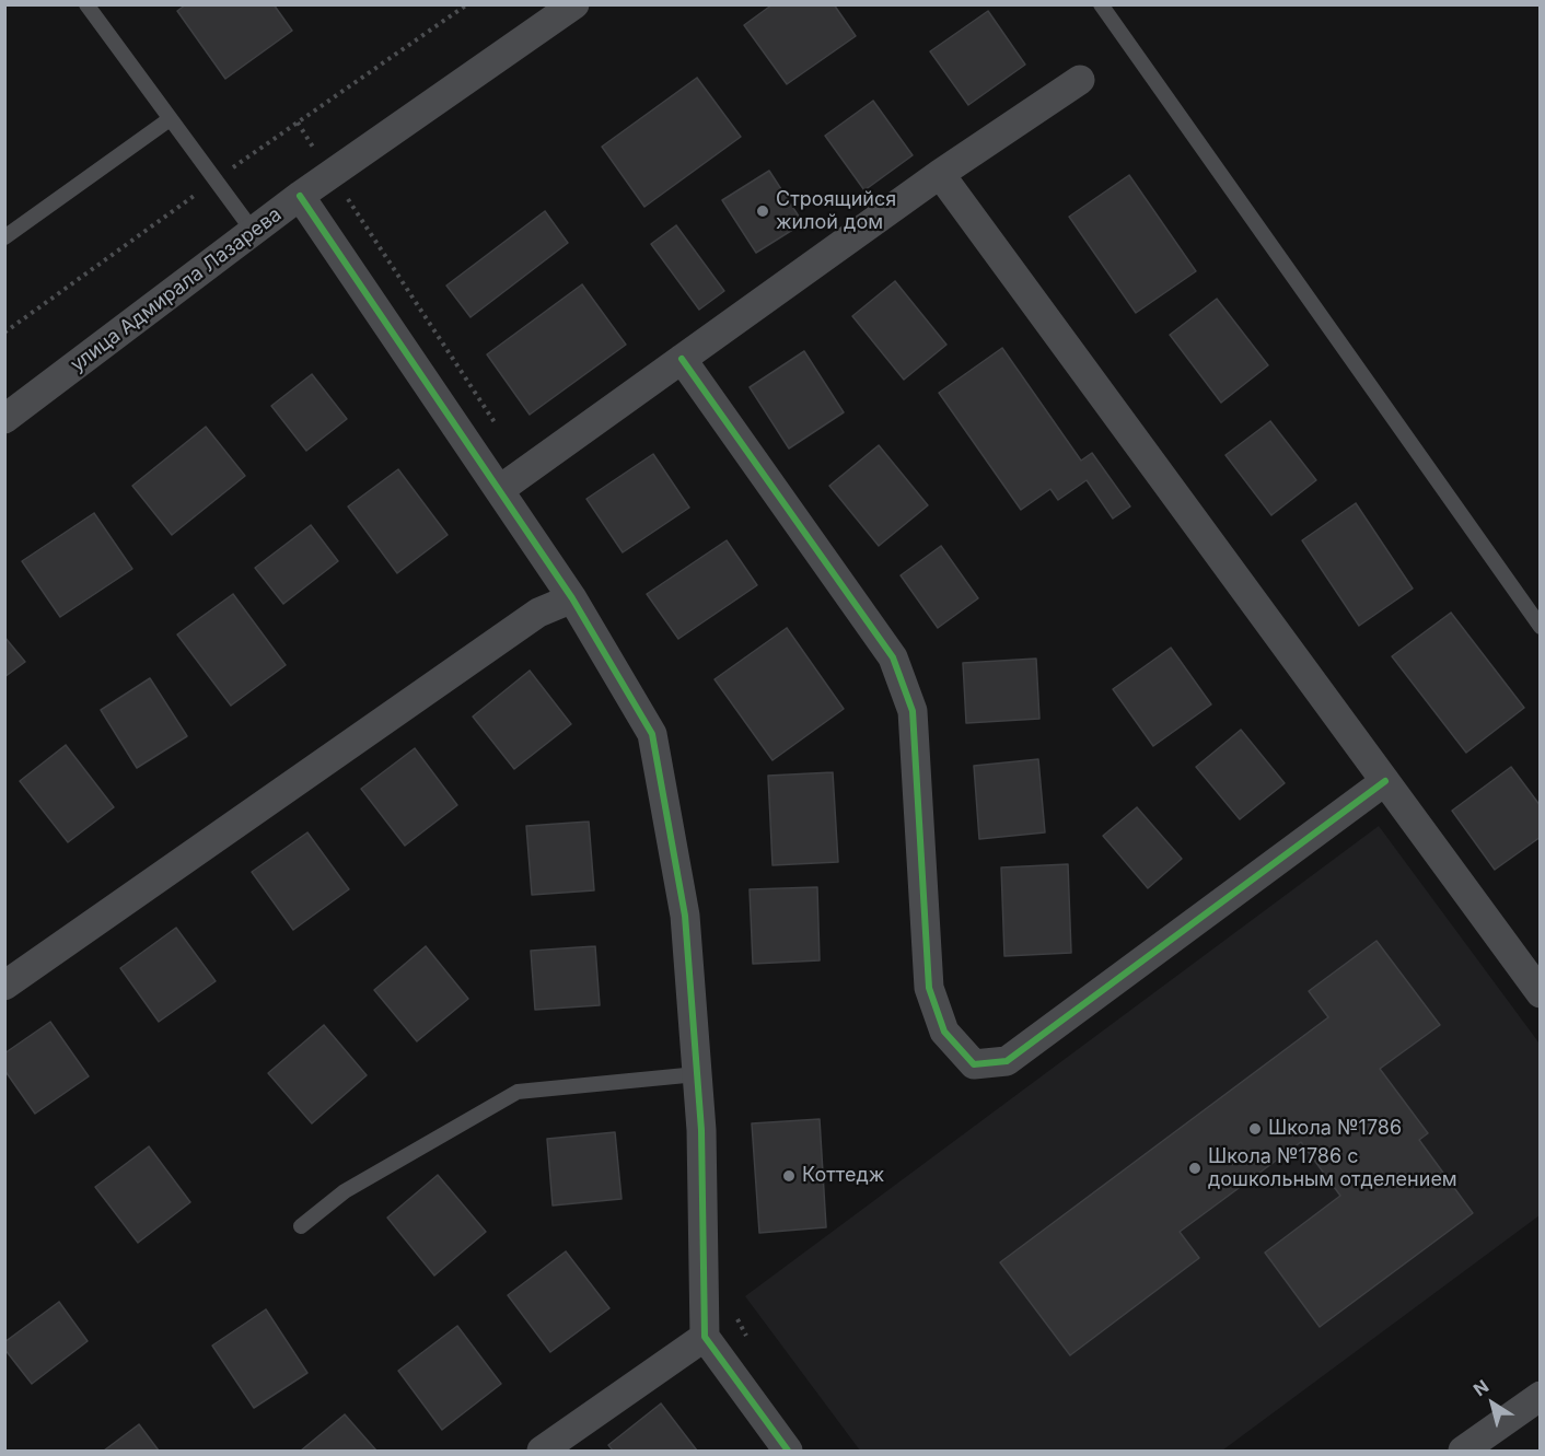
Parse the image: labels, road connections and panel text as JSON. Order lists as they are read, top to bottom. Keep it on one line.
{"streets":{"street":["улица Адмирала Лазарева"]},"places":["Строящийся жилой дом","Школа №1786","Школа №1786 с дошкольным отделением","Коттедж"],"north":"top left"}
